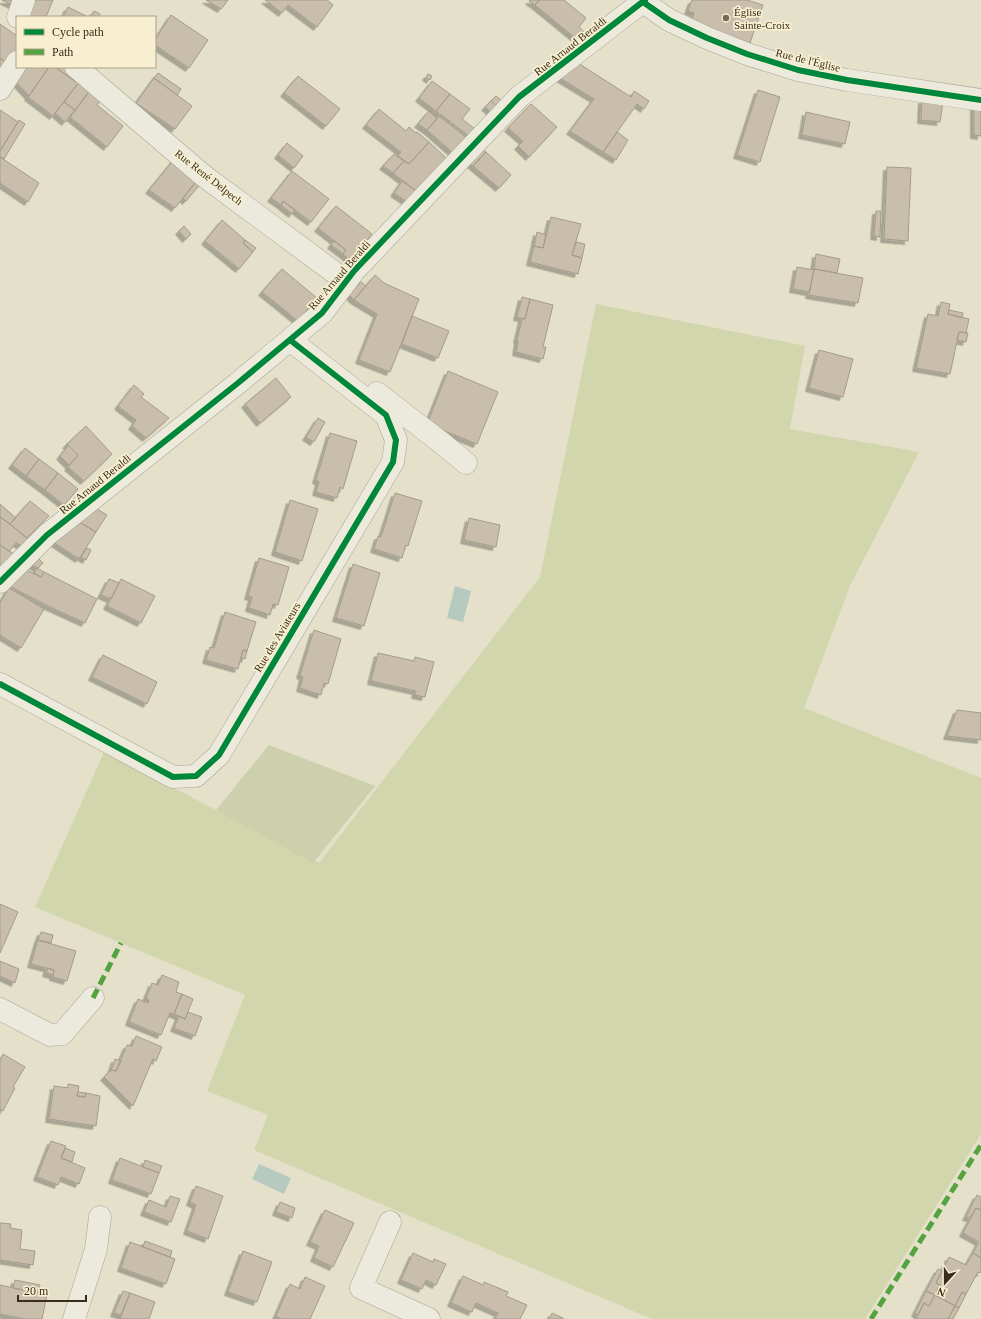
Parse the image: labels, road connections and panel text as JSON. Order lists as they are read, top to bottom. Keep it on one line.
{"streets":{"street":["Rue Arnaud Beraldi","Rue de l'Église","Rue René Delpech","Rue des Aviateurs"]},"crossings":[["Rue Arnaud Beraldi","Rue de l'Église"],["Rue Arnaud Beraldi","Rue René Delpech"],["Rue Arnaud Beraldi","Rue des Aviateurs"]],"places":["Église Sainte-Croix"],"legend":["Cycle path","Path"],"scale_bar":"20 m","north":"bottom"}
